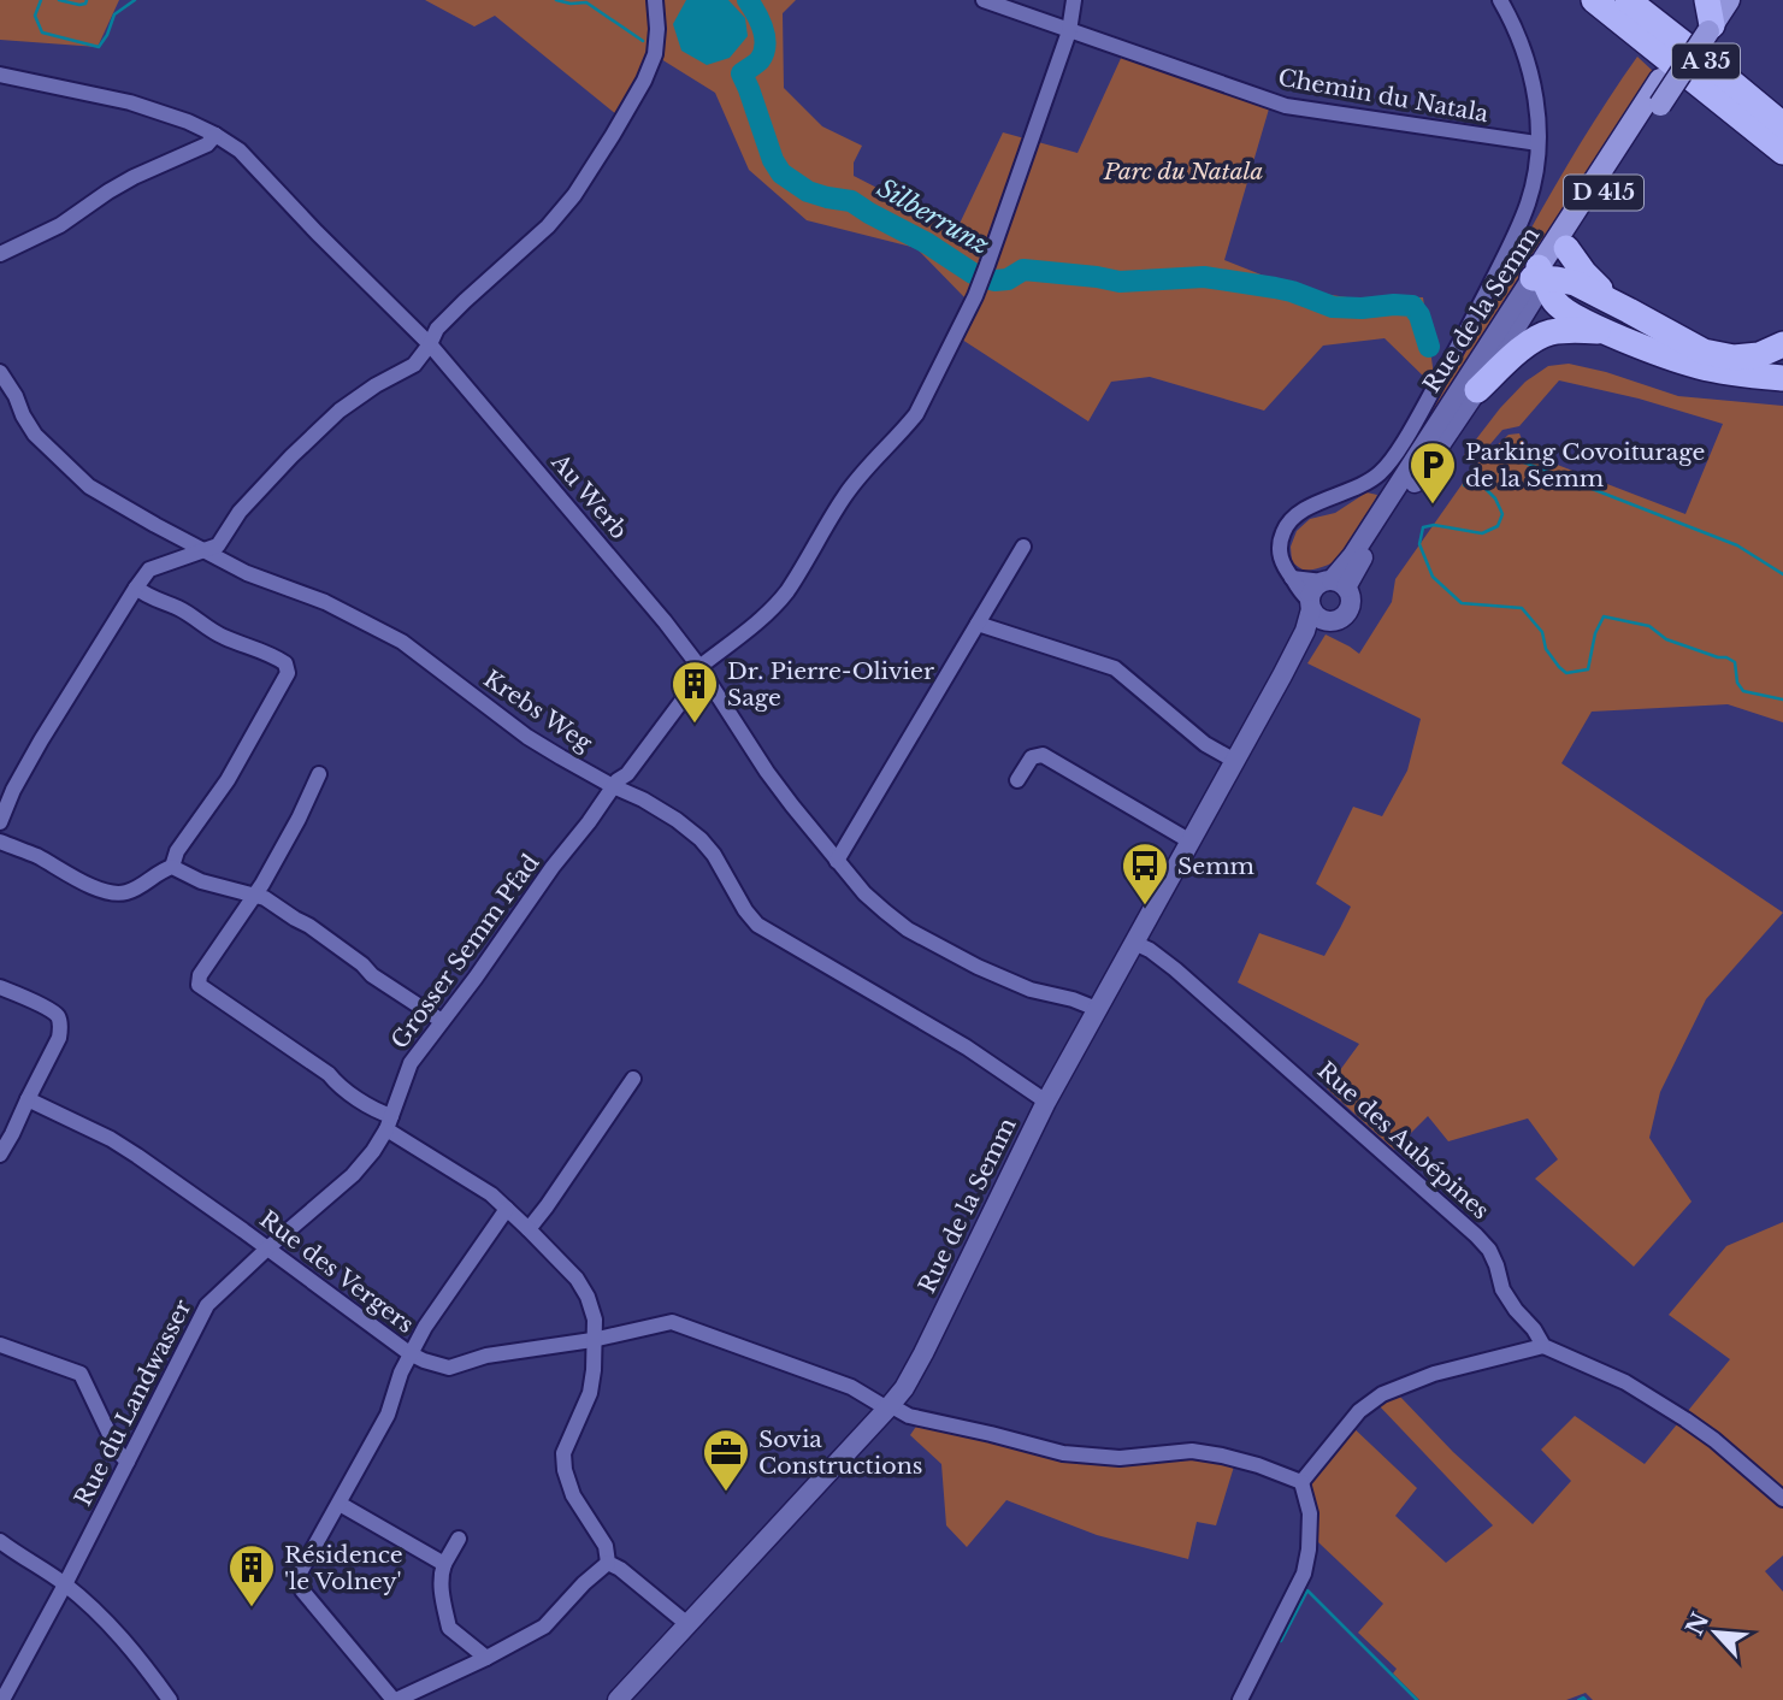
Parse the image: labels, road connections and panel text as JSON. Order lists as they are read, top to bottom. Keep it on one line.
{"streets":{"highway":["A 35"],"main road":["D 415","Rue de la Semm"],"street":["Chemin du Natala","Au Werb","Krebs Weg","Grosser Semm Pfad","Rue des Aubépines","Rue des Vergers","Rue du Landwasser"]},"crossings":[["A 35","Rue de la Semm"],["Chemin du Natala","Grosser Semm Pfad"],["Rue de la Semm","Au Werb"],["Rue de la Semm","Krebs Weg"],["Rue de la Semm","Rue des Aubépines"],["Rue de la Semm","Rue des Vergers"],["Au Werb","Grosser Semm Pfad"],["Krebs Weg","Grosser Semm Pfad"],["Grosser Semm Pfad","Rue du Landwasser"],["Rue des Vergers","Rue du Landwasser"]],"water":["Silberrunz"],"parks":["Parc du Natala"],"places":{"parking":["Parking Covoiturage de la Semm"],"building":["Dr. Pierre-Olivier Sage","Résidence 'le Volney'"],"bus stop":["Semm"],"office":["Sovia Constructions"]},"north":"top left"}
